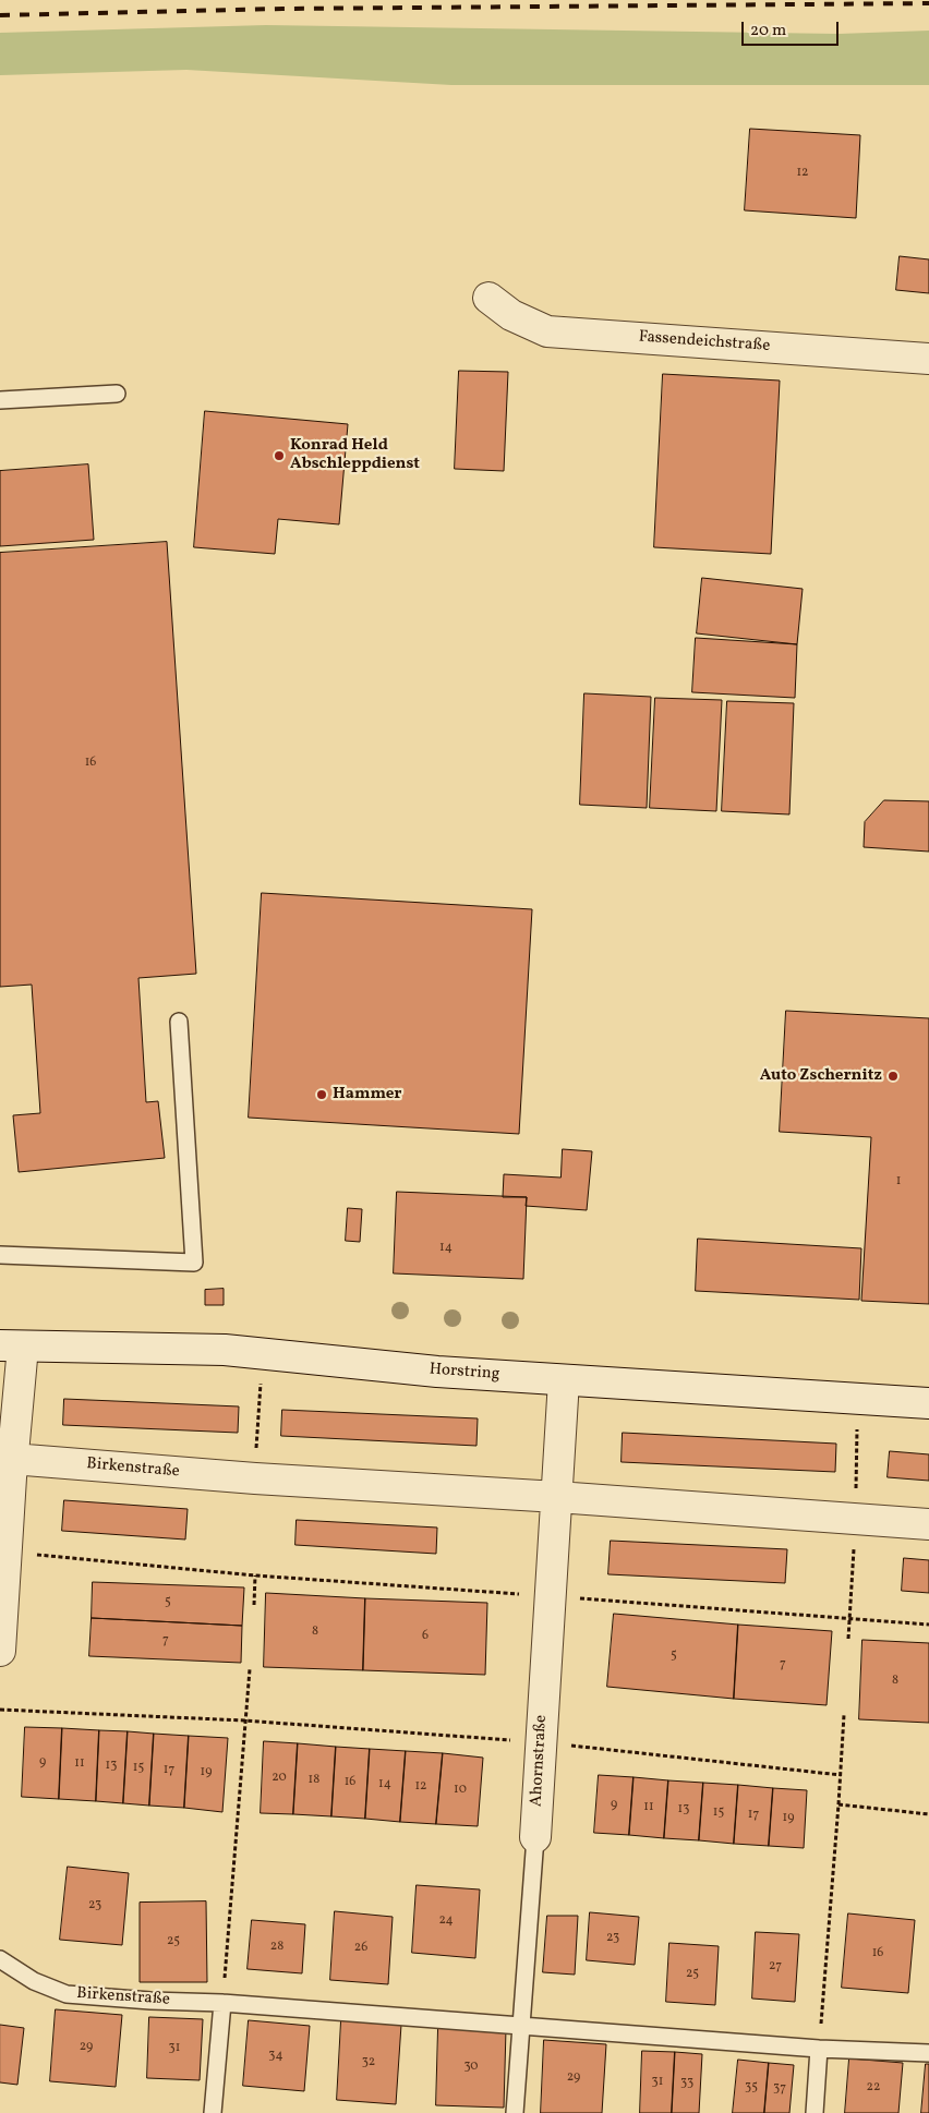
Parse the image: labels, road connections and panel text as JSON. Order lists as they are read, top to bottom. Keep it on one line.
{"streets":{"street":["Fassendeichstraße","Horstring","Birkenstraße","Ahornstraße"]},"crossings":[["Horstring","Ahornstraße"]],"places":["Konrad Held Abschleppdienst","Auto Zschernitz","Hammer"],"house_numbers":["12","16","1","14","5","8","6","7","5","7","8","9","11","13","15","17","19","20","18","16","14","12","10","9","11","13","15","17","19","23","24","23","25","28","26","16","27","25","29","31","34","32","30","29","31","33","35","22","37"],"scale_bar":"20 m"}
